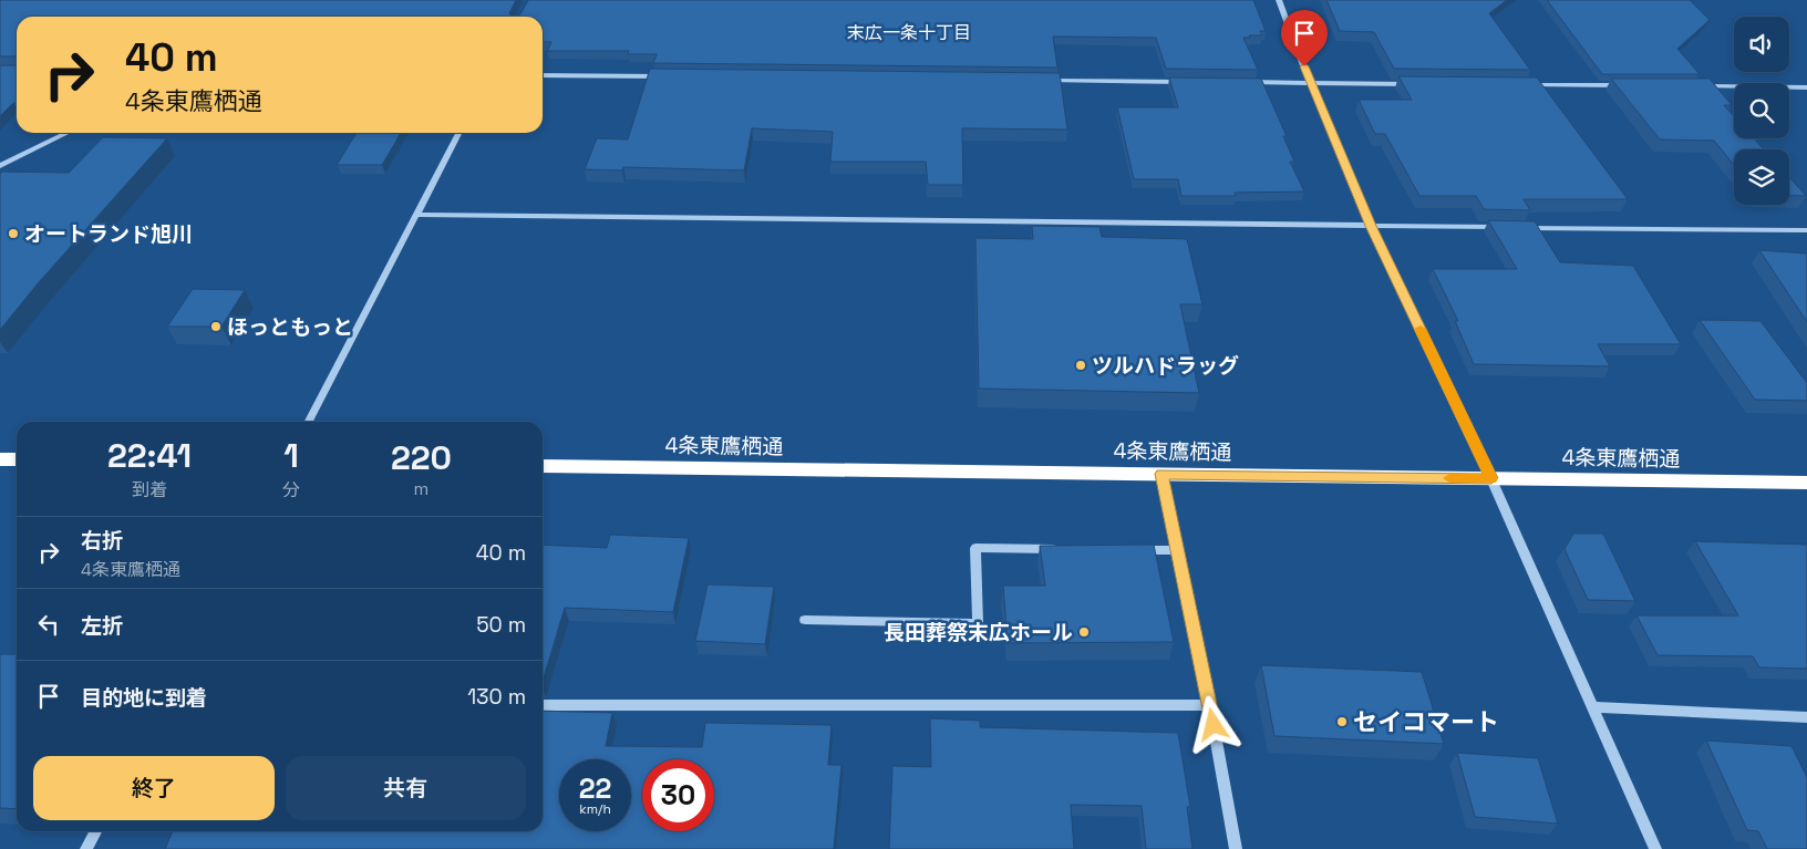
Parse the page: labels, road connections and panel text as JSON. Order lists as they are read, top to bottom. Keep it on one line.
{"streets":{"highway":["4条東鷹栖通"]},"districts":["末広一条十丁目"],"places":["オートランド旭川","ほっともっと","ツルハドラッグ","長田葬祭末広ホール","セイコマート"],"page":{"turn":["40 m","4条東鷹栖通"],"eta":["22:41","到着","1","分","220","m"],"list":[{"name":"右折","note":"4条東鷹栖通","value":"40 m"},{"name":"左折","value":"50 m"},{"name":"目的地に到着","value":"130 m"}],"buttons":["終了","共有"],"speed":"22 km/h","limit":"30"}}
